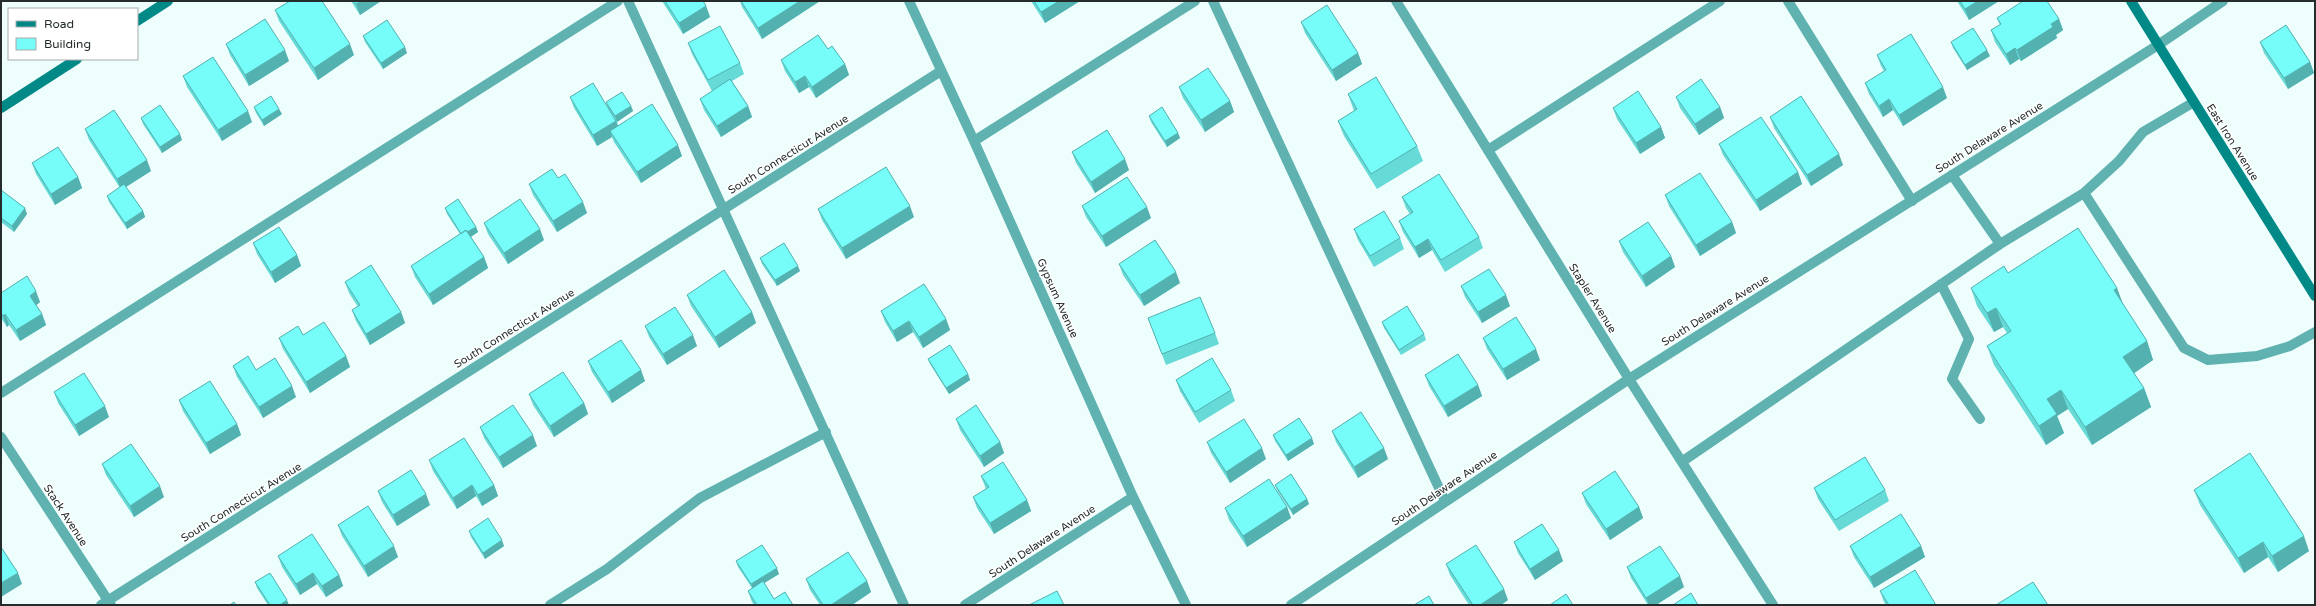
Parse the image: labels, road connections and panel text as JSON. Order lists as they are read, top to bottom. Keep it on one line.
{"streets":{"street":["South Delaware Avenue","East Iron Avenue","South Connecticut Avenue","Gypsum Avenue","Stapler Avenue","Stack Avenue"]},"crossings":[["South Delaware Avenue","East Iron Avenue"],["South Delaware Avenue","Gypsum Avenue"],["South Delaware Avenue","Stapler Avenue"],["South Connecticut Avenue","Gypsum Avenue"],["South Connecticut Avenue","Stack Avenue"]],"legend":["Road","Building"]}
